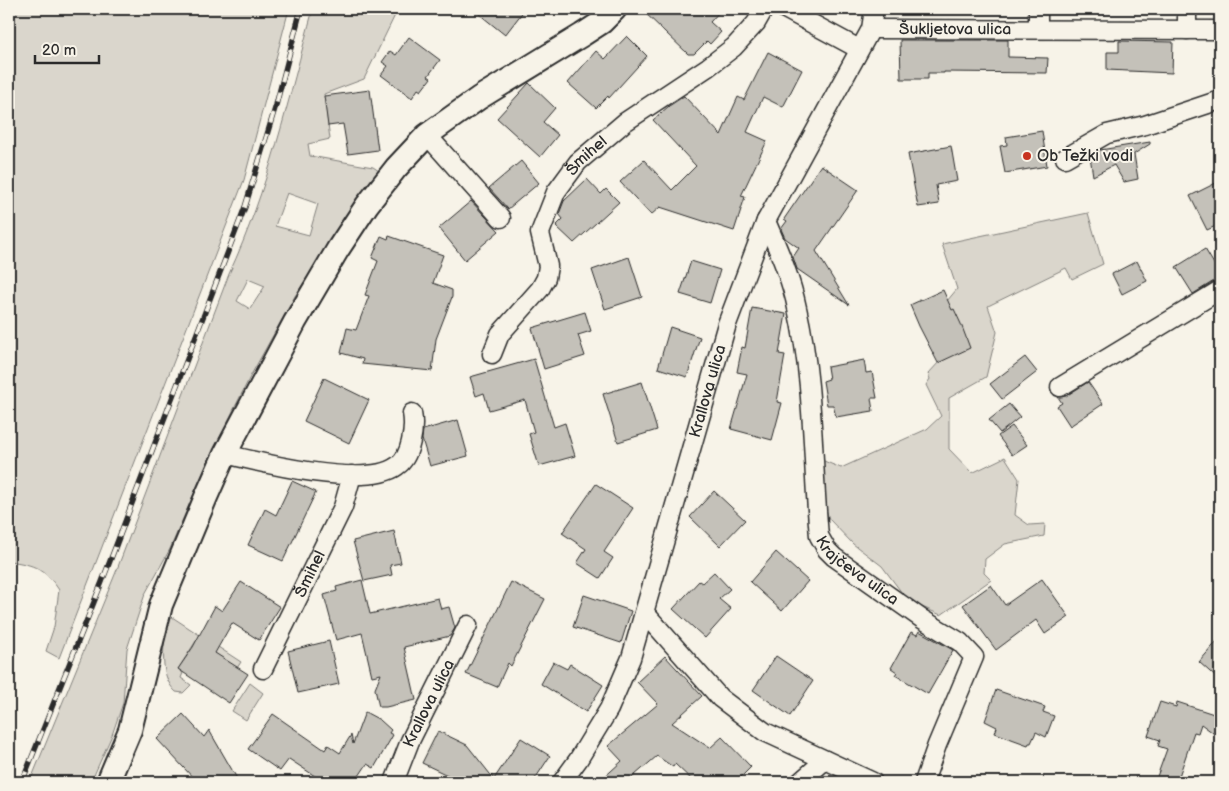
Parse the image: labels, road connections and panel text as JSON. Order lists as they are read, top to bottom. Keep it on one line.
{"streets":{"street":["Šukljetova ulica","Šmihel","Krallova ulica","Krajčeva ulica"]},"crossings":[["Šukljetova ulica","Krallova ulica"],["Krallova ulica","Krajčeva ulica"]],"places":["Ob Težki vodi"],"scale_bar":"20 m"}
